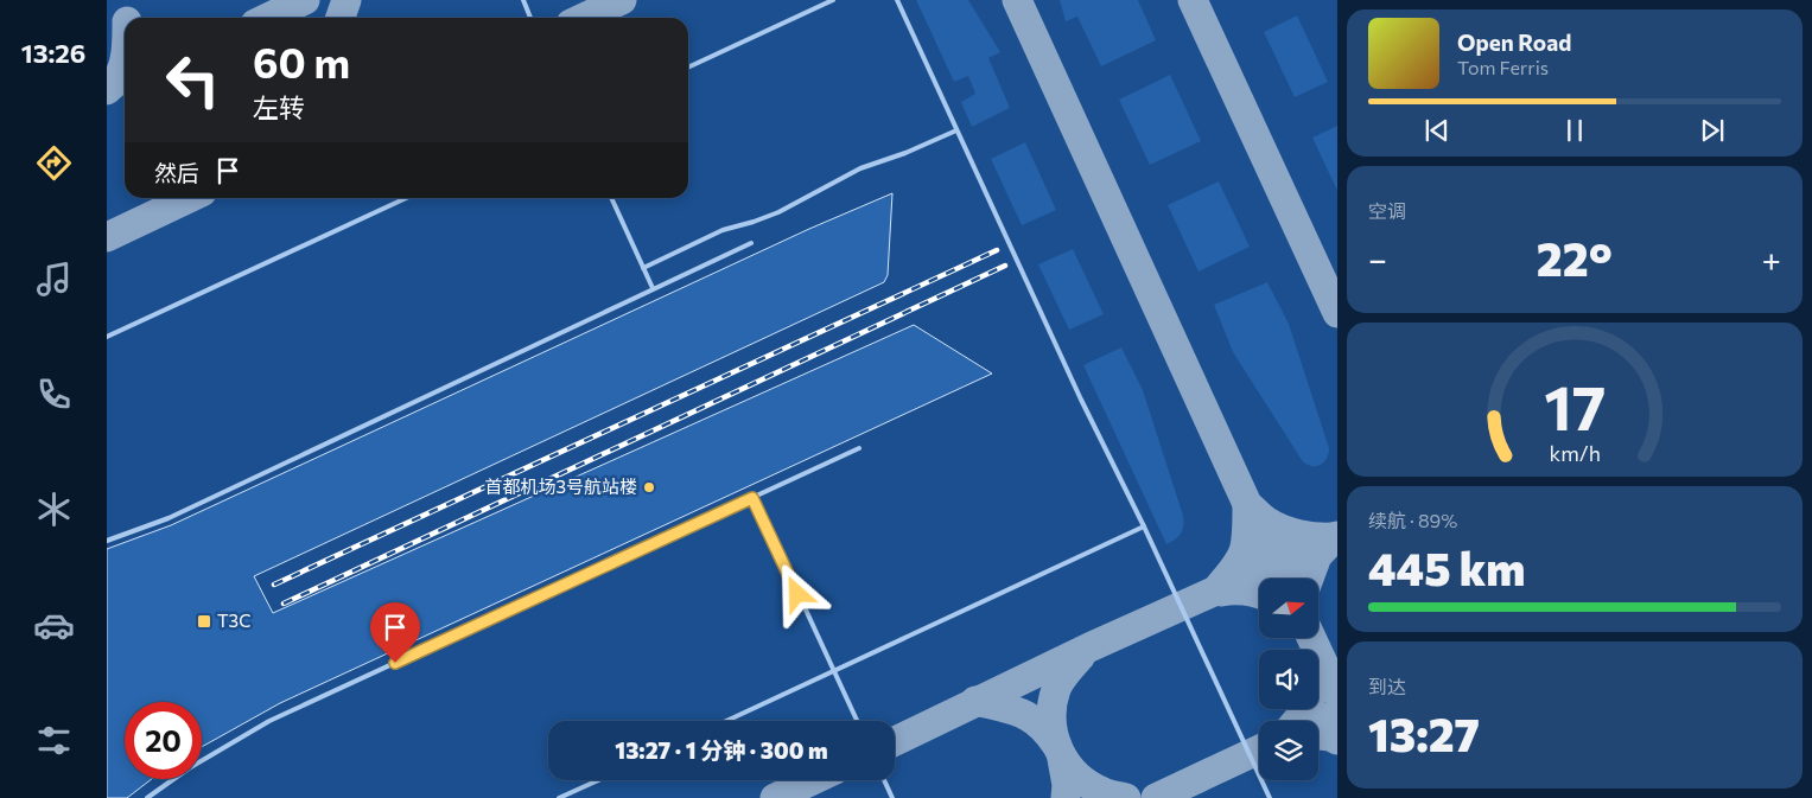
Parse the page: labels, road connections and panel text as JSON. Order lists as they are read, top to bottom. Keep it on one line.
{"places":{"other":["首都机场3号航站楼"],"transit":["T3C"]},"north":"right","page":{"tabs":"13:26","turn":["60 m","左转"],"song":["Open Road","Tom Ferris"],"then":"然后","tile":["空调",["续航 · 89%","445 km"],["到达","13:27"]],"heat":["−","22°","+"],"limit":"20","trip":"13:27 · 1 分钟 · 300 m","gauge":["17","km/h"]}}
